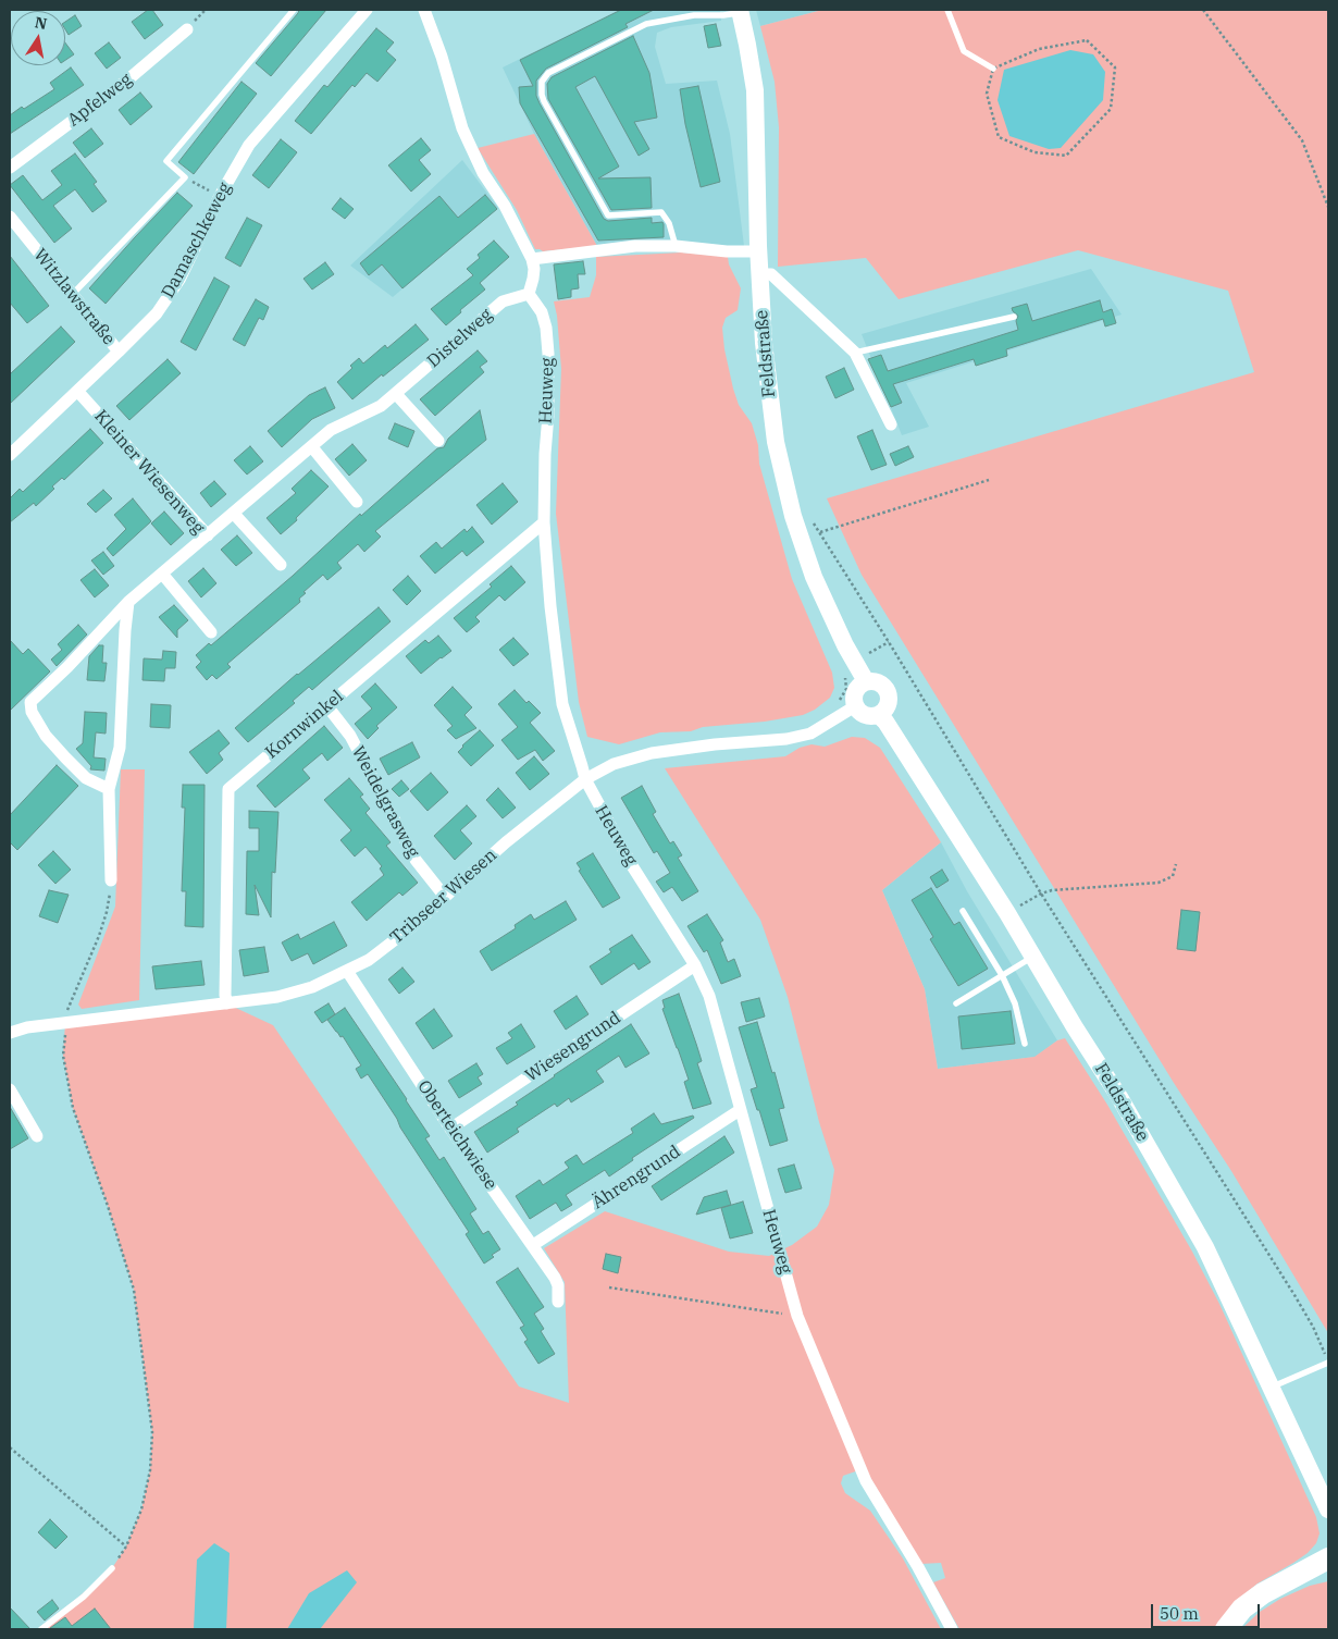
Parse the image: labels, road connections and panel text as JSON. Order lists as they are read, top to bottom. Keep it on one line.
{"streets":{"main road":["Feldstraße"],"street":["Apfelweg","Damaschkeweg","Witzlawstraße","Distelweg","Heuweg","Kleiner Wiesenweg","Kornwinkel","Weidelgrasweg","Tribseer Wiesen","Wiesengrund","Oberteichwiese","Ährengrund"]},"crossings":[["Damaschkeweg","Witzlawstraße"],["Damaschkeweg","Kleiner Wiesenweg"],["Distelweg","Heuweg"],["Distelweg","Kleiner Wiesenweg"],["Feldstraße","Tribseer Wiesen"],["Heuweg","Kornwinkel"],["Heuweg","Tribseer Wiesen"],["Heuweg","Wiesengrund"],["Heuweg","Ährengrund"],["Kornwinkel","Weidelgrasweg"],["Kornwinkel","Tribseer Wiesen"],["Weidelgrasweg","Tribseer Wiesen"],["Tribseer Wiesen","Oberteichwiese"],["Wiesengrund","Oberteichwiese"],["Oberteichwiese","Ährengrund"]],"scale_bar":"50 m","north":"top"}
